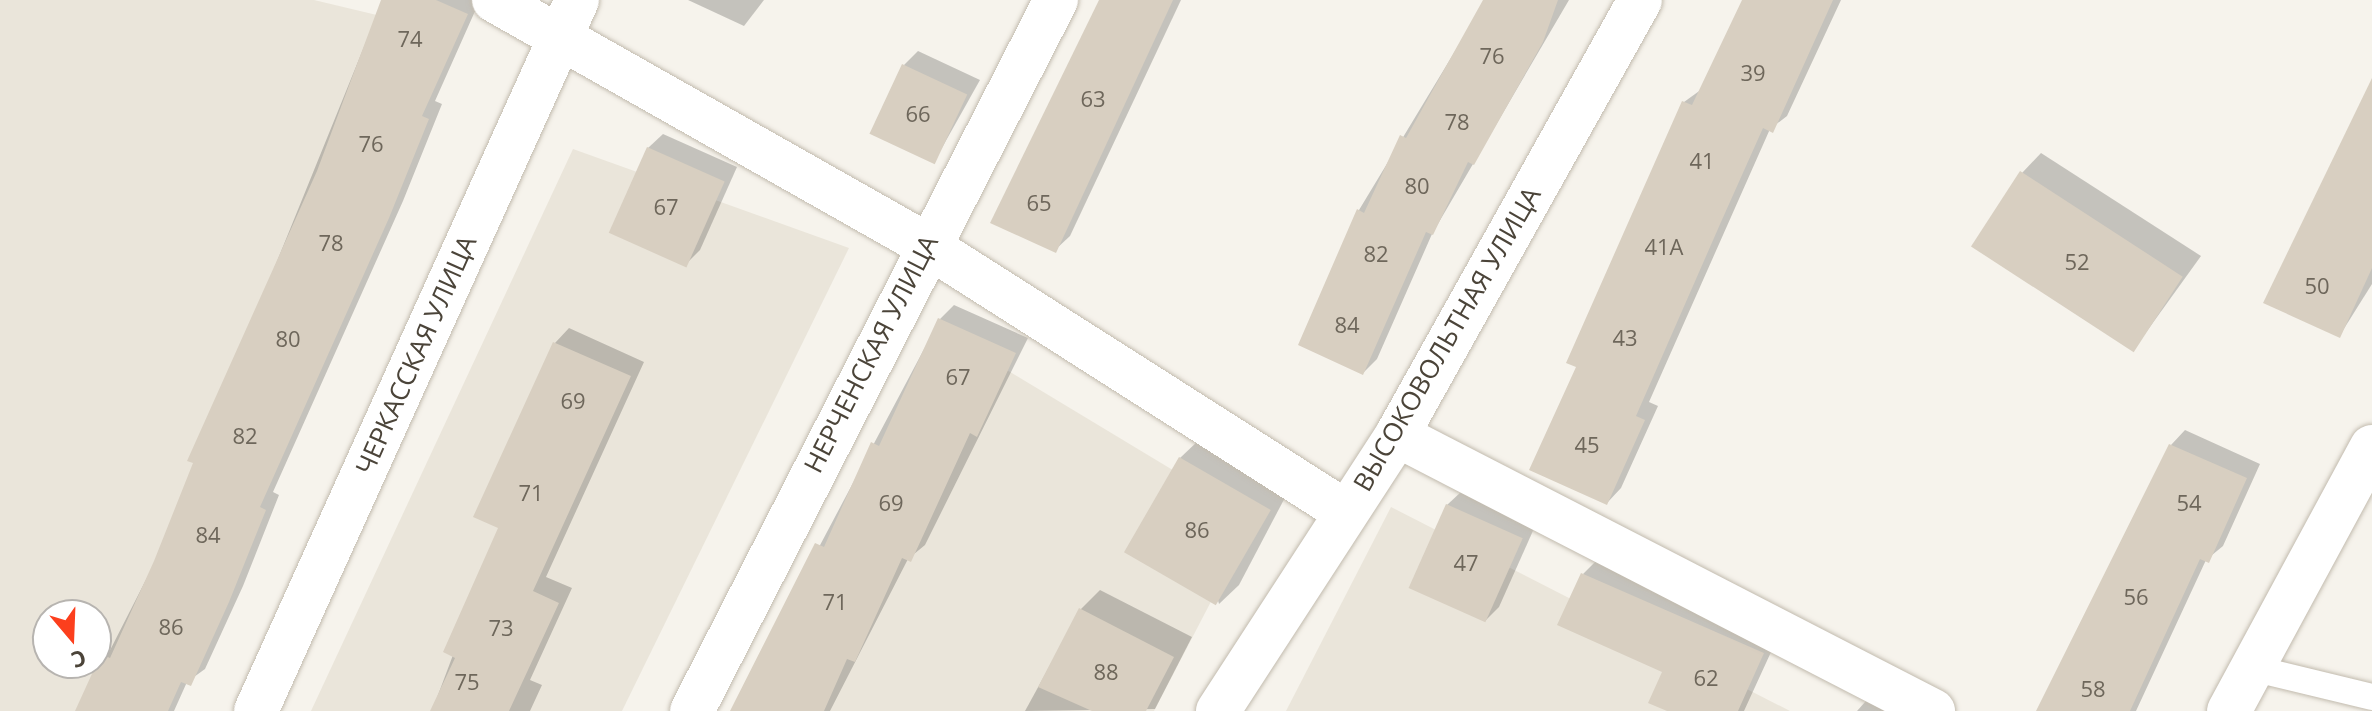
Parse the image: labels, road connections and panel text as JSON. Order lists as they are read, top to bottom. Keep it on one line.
{"streets":{"street":["ВЫСОКОВОЛЬТНАЯ УЛИЦА","НЕРЧЕНСКАЯ УЛИЦА","ЧЕРКАССКАЯ УЛИЦА"]},"house_numbers":["74","76","39","63","66","78","76","41","80","65","67","78","41А","82","52","50","84","43","80","67","69","82","45","71","69","54","86","84","47","56","71","86","73","88","62","75","58"],"north":"bottom"}
